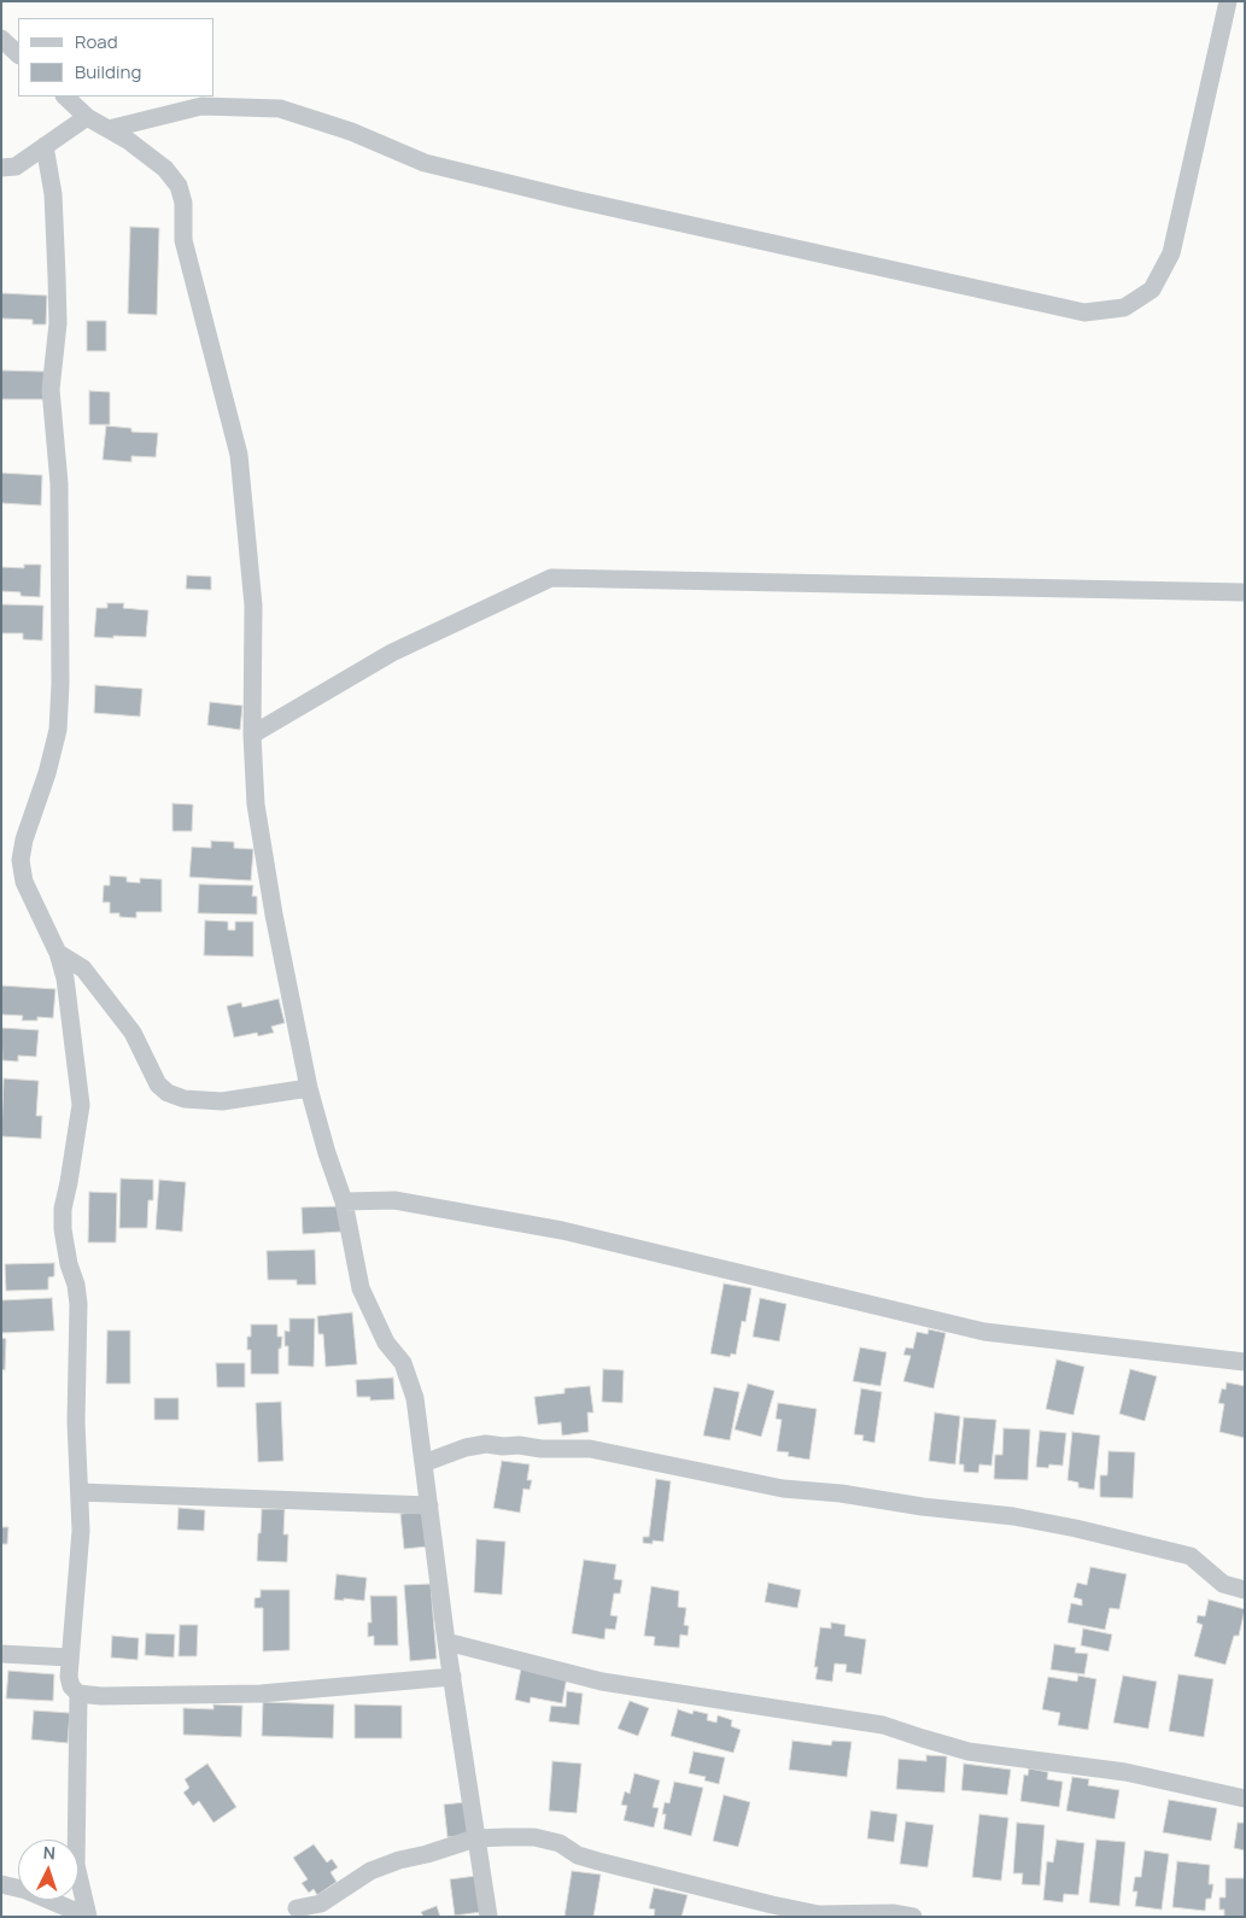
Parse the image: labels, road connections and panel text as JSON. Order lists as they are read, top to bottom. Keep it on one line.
{"legend":["Road","Building"],"north":"top"}
